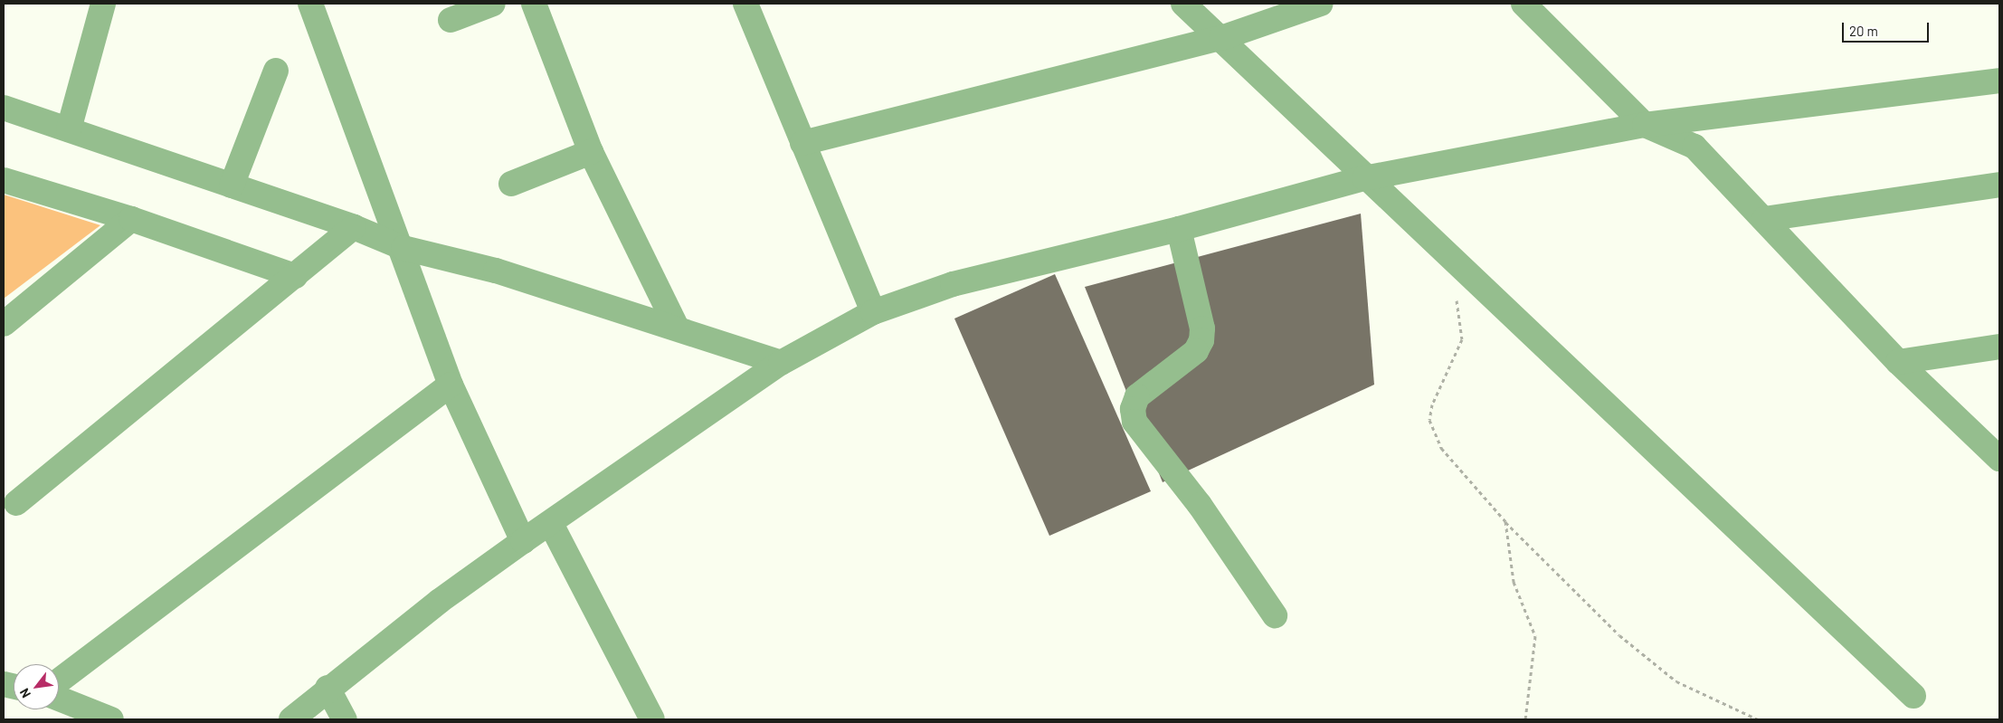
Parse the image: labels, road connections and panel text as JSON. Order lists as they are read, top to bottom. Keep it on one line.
{"scale_bar":"20 m","north":"bottom left"}
